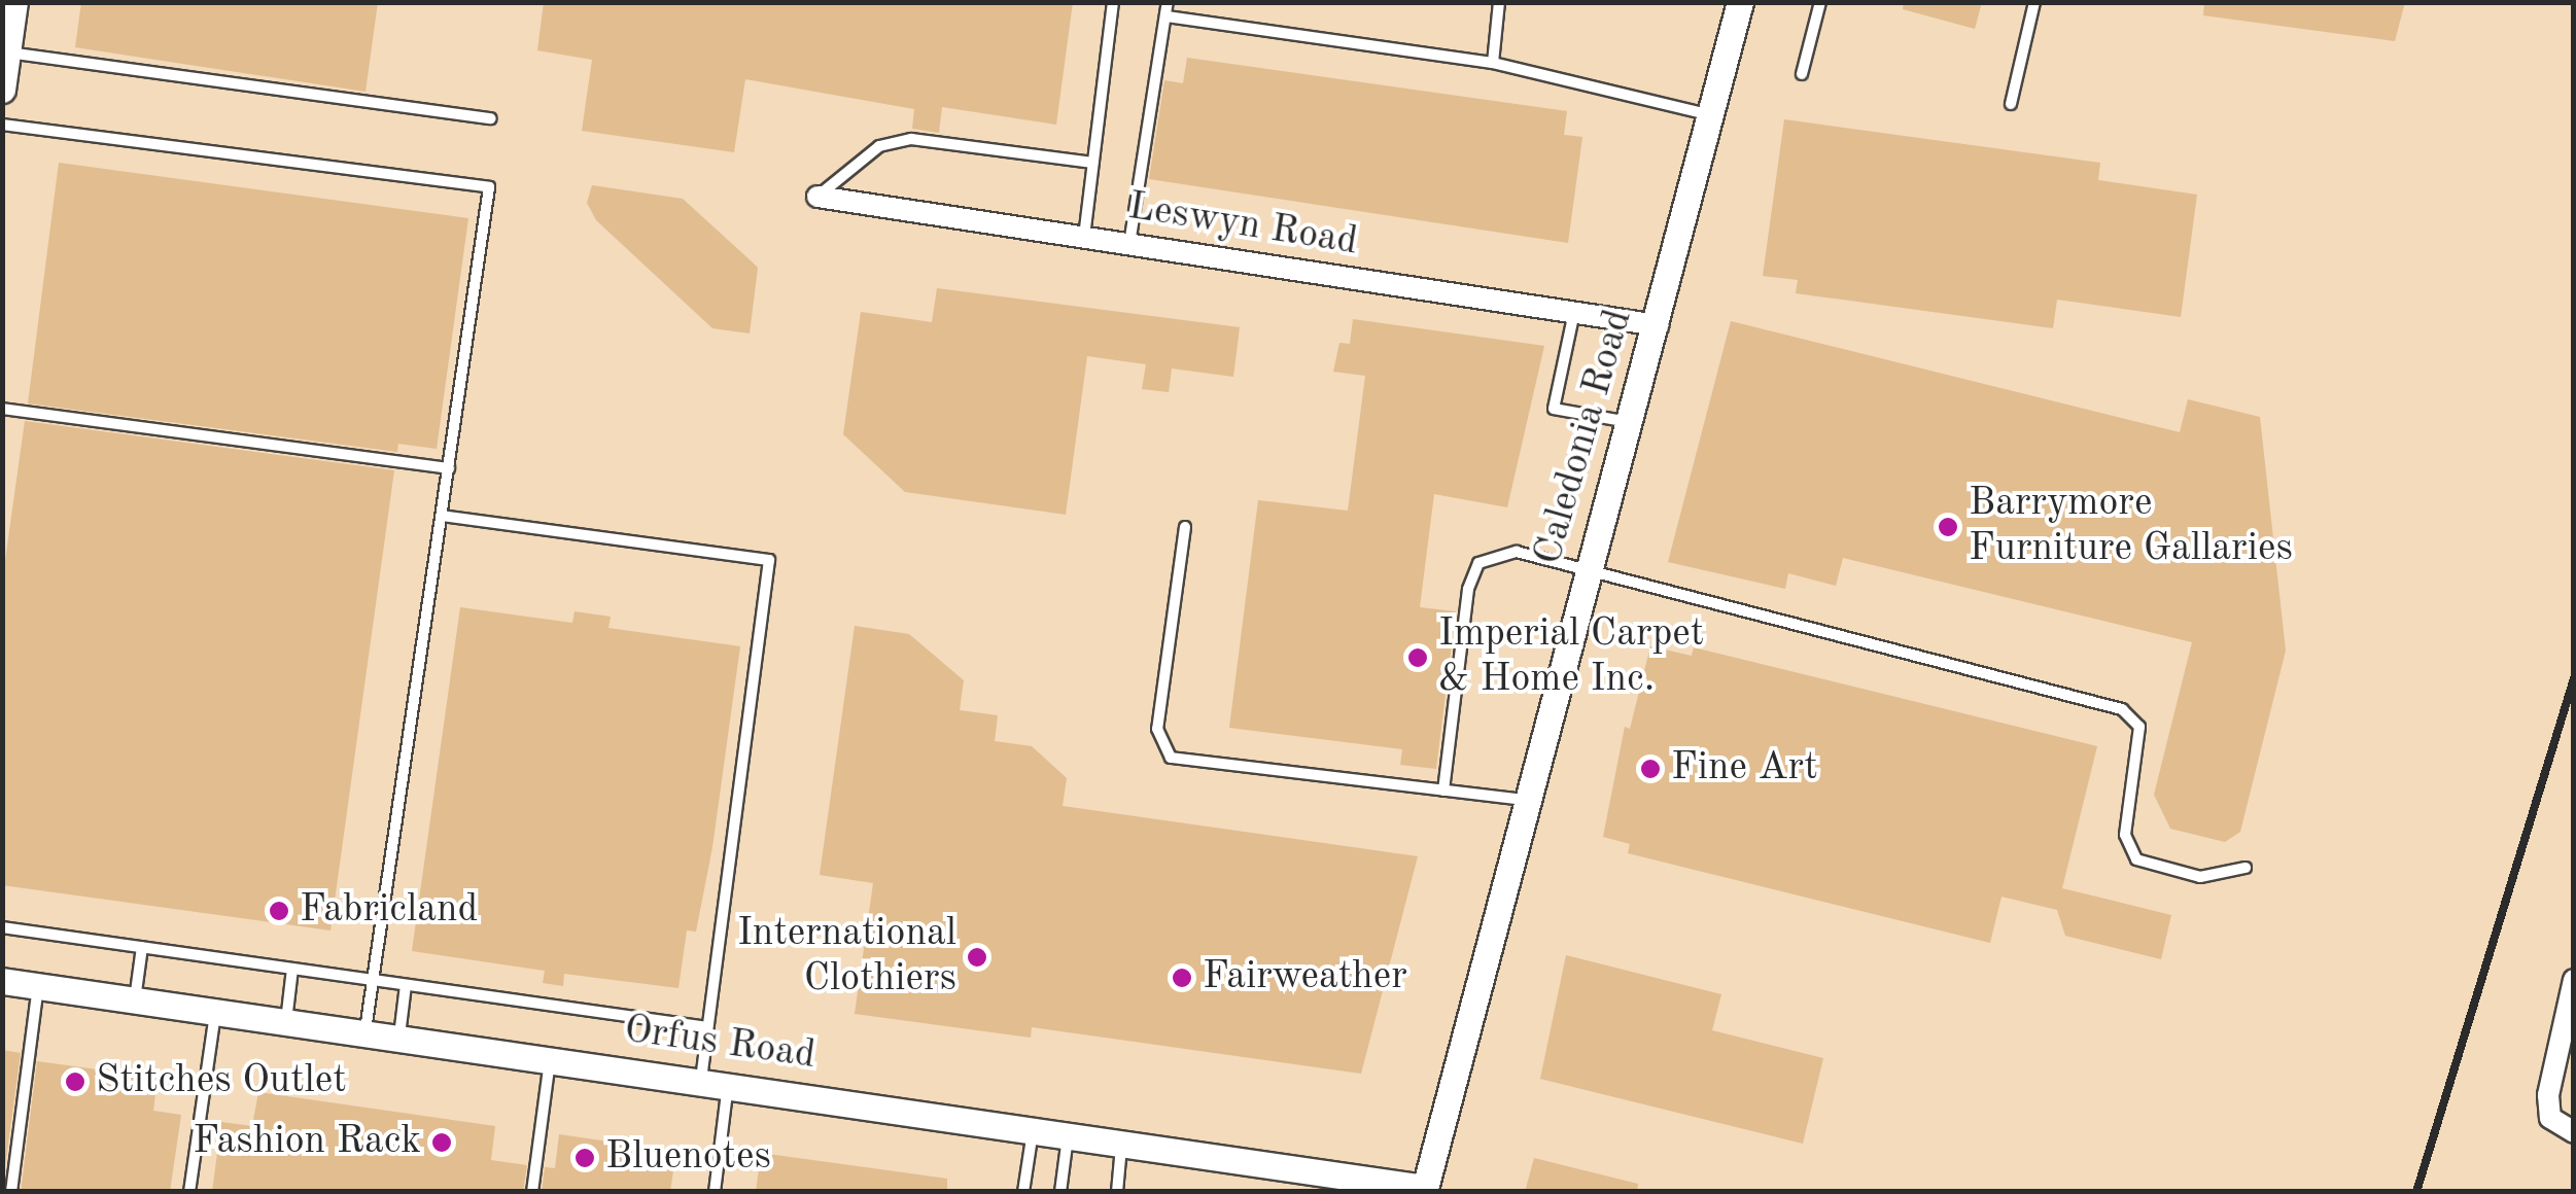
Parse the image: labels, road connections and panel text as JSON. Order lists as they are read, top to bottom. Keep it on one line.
{"streets":{"street":["Leswyn Road","Caledonia Road","Orfus Road"]},"crossings":[["Leswyn Road","Caledonia Road"],["Caledonia Road","Orfus Road"]],"places":["Barrymore Furniture Gallaries","Imperial Carpet & Home Inc.","Fine Art","Fabricland","International Clothiers","Fairweather","Stitches Outlet","Fashion Rack","Bluenotes"]}
